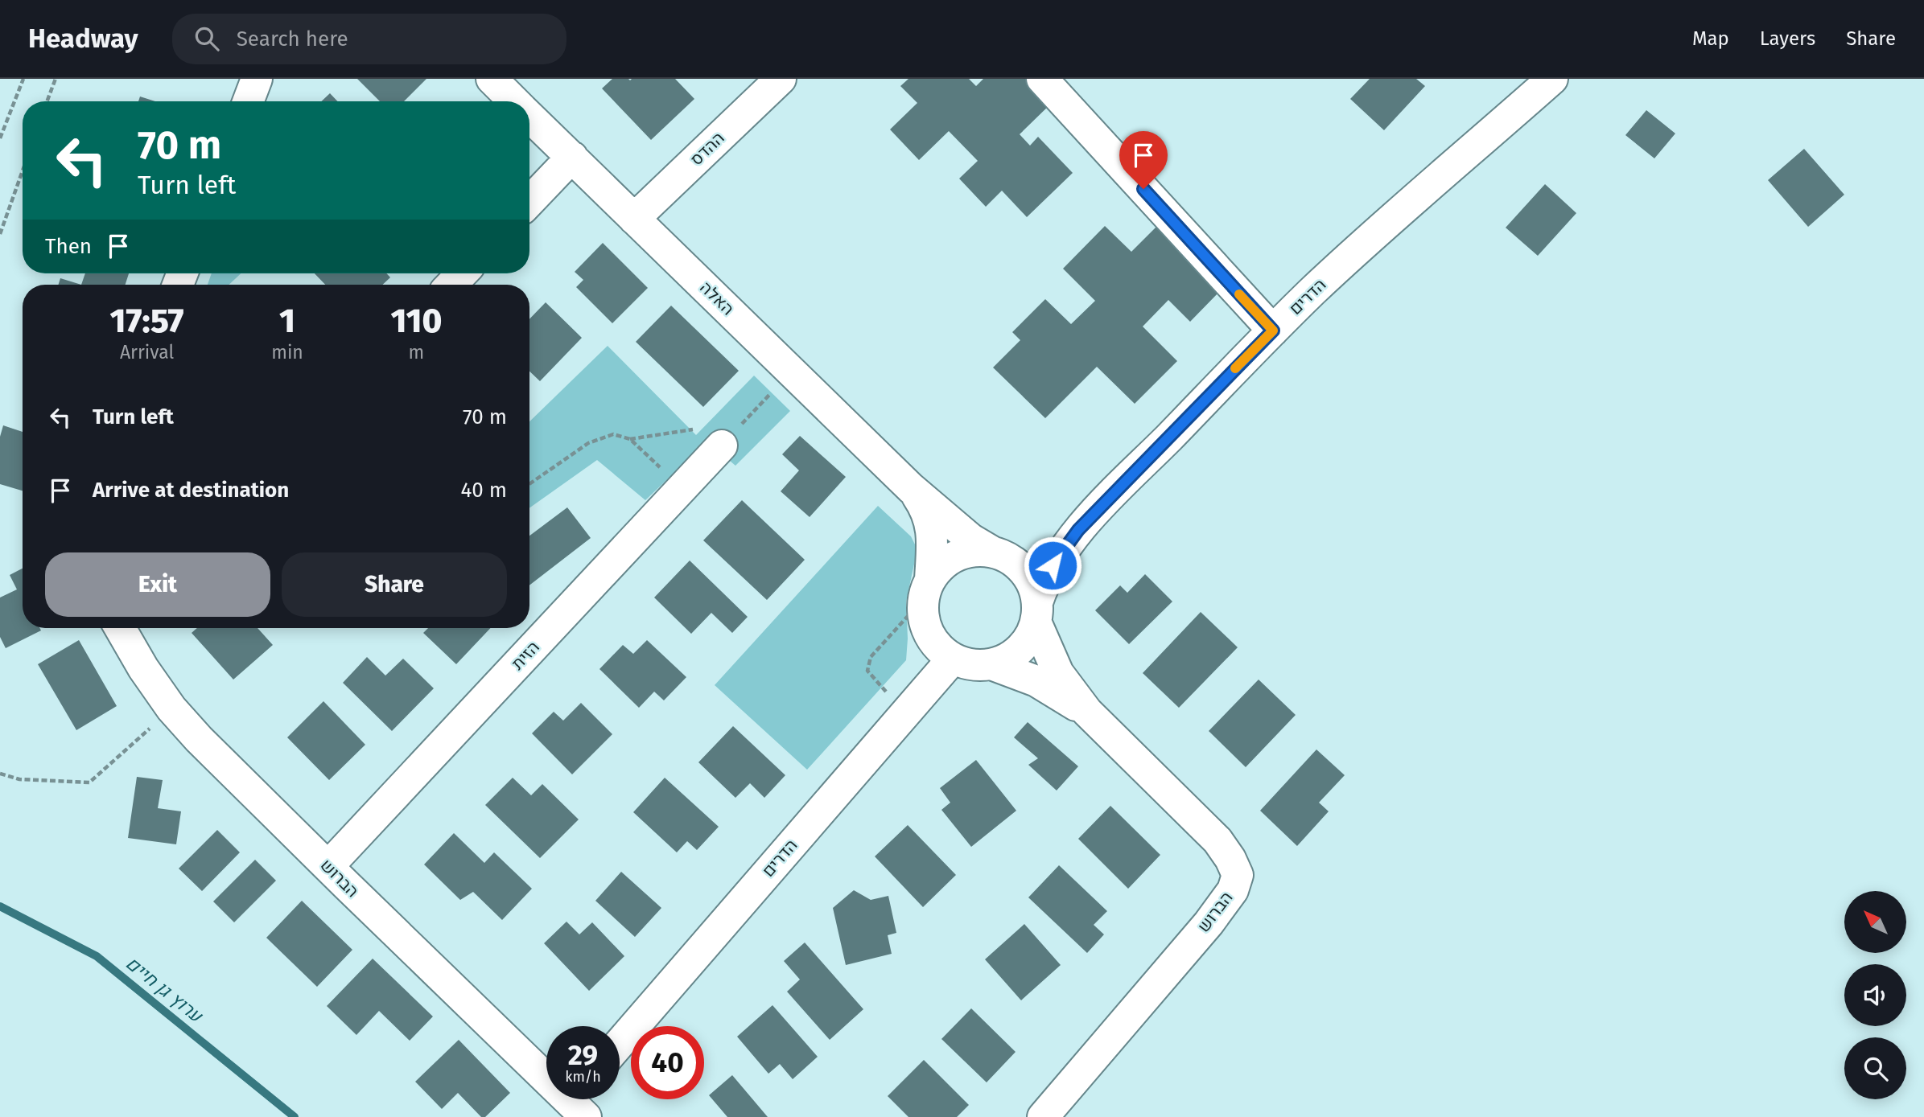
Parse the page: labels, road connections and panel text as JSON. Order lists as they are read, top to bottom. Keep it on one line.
{"streets":{"street":["ההדס","הדרים","האלה","הזית","הברוש"]},"crossings":[["ההדס","האלה"],["הדרים","האלה"],["הדרים","הברוש"],["האלה","הברוש"],["הזית","הברוש"]],"water":["ערוץ גן חיים"],"north":"top left","page":{"header":"Headway","search":"Search here","nav":["Map","Layers","Share"],"turn":["70 m","Turn left"],"then":"Then","eta":["17:57","Arrival","1","min","110","m"],"list":[{"name":"Turn left","value":"70 m"},{"name":"Arrive at destination","value":"40 m"}],"buttons":["Exit","Share"],"speed":"29 km/h","limit":"40"}}
